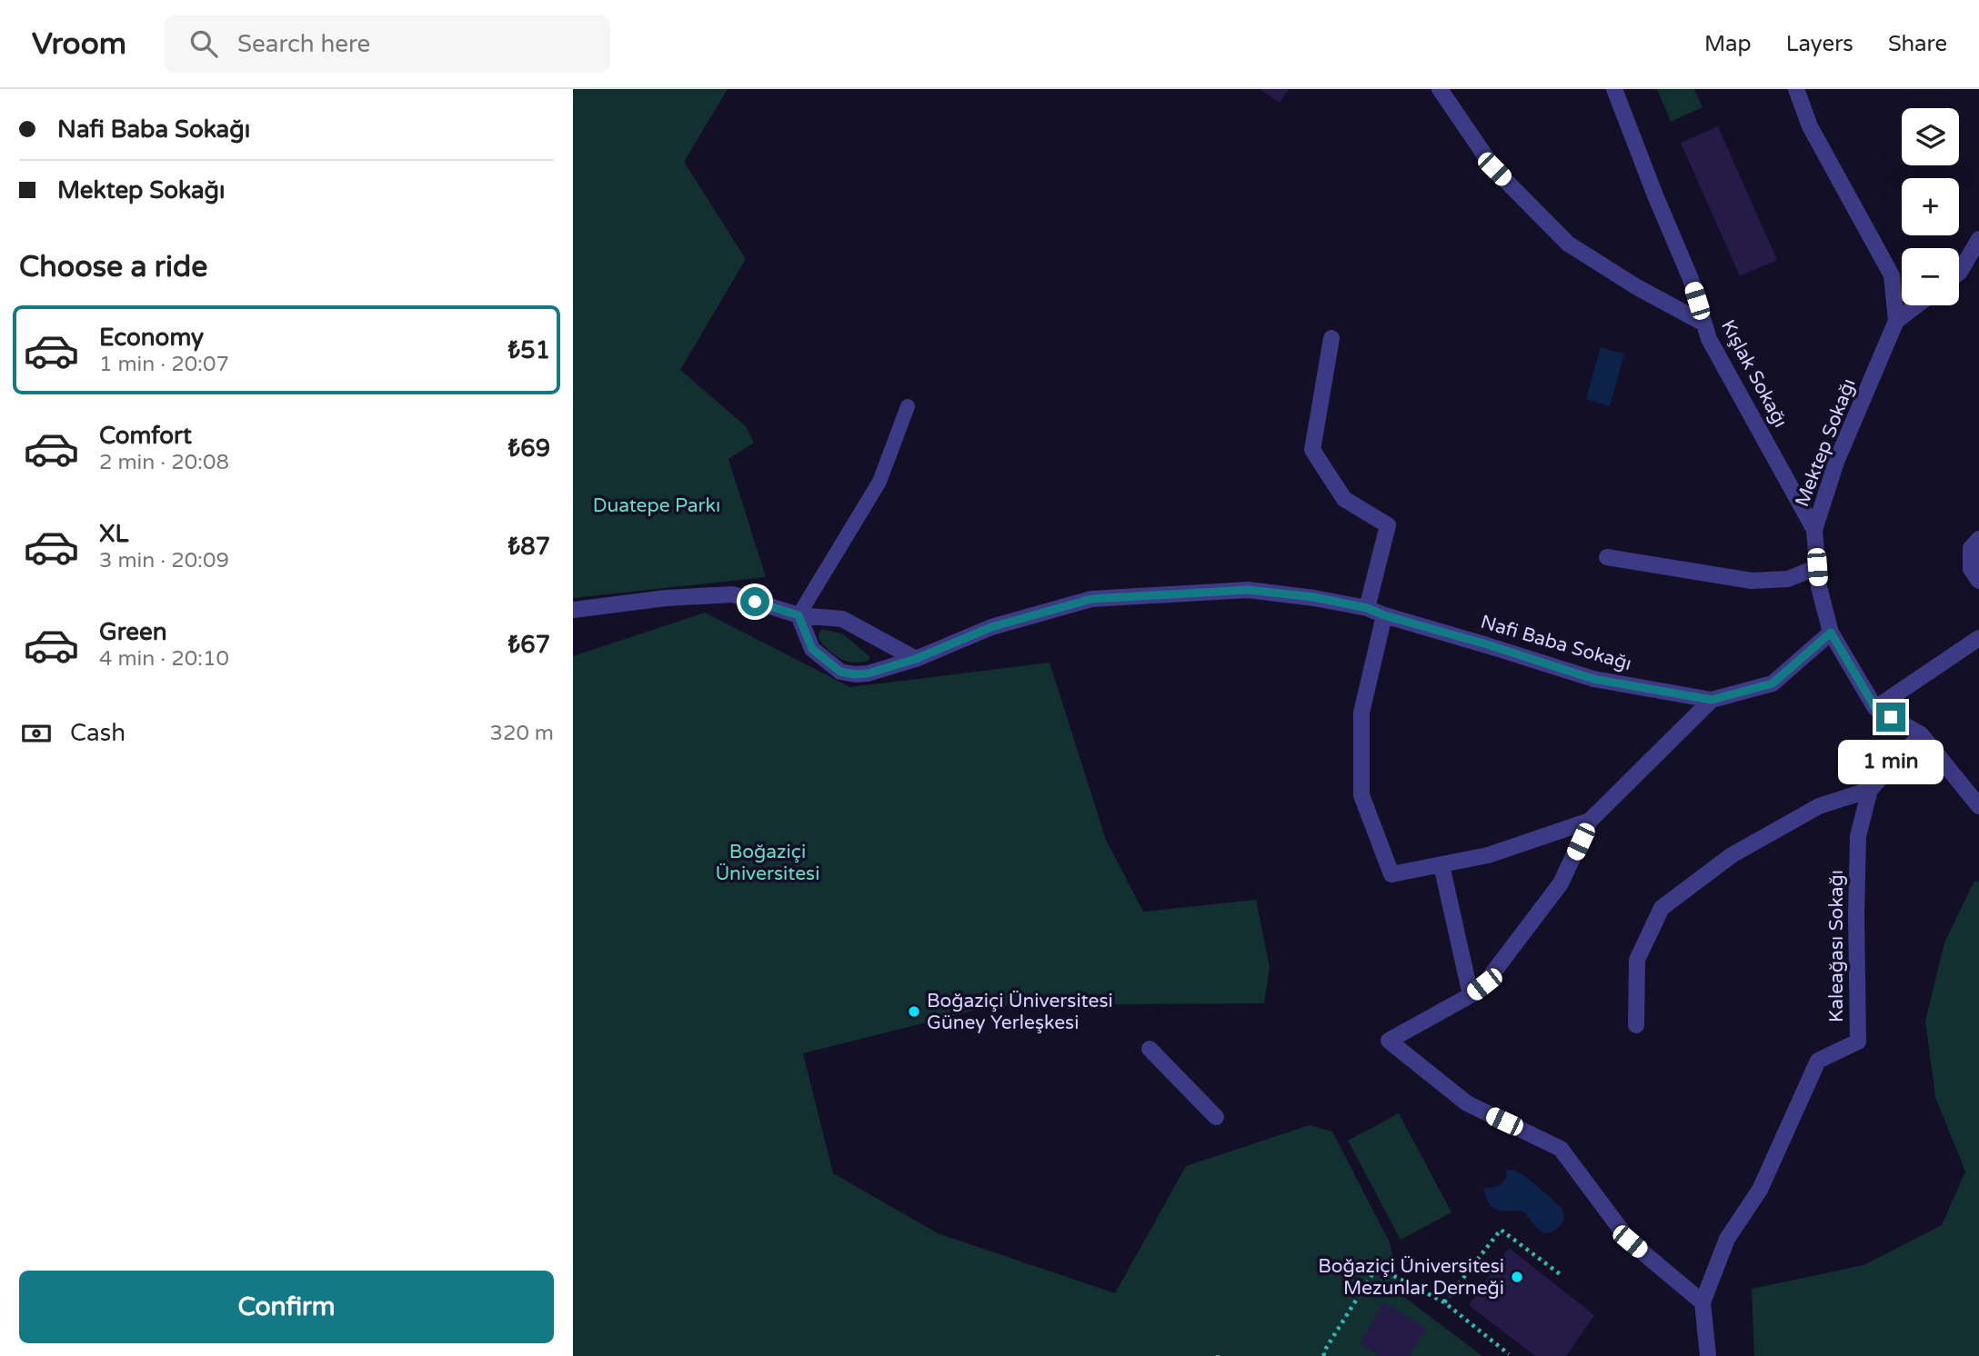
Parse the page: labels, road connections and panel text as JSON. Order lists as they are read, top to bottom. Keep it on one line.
{"streets":{"street":["Kışlak Sokağı","Mektep Sokağı","Nafi Baba Sokağı","Kaleağası Sokağı"]},"crossings":[["Kışlak Sokağı","Mektep Sokağı"],["Mektep Sokağı","Nafi Baba Sokağı"],["Mektep Sokağı","Kaleağası Sokağı"]],"parks":["Duatepe Parkı","Boğaziçi Üniversitesi"],"places":["Boğaziçi Üniversitesi Güney Yerleşkesi","Boğaziçi Üniversitesi Mezunlar Derneği"],"page":{"header":"Vroom","search":"Search here","nav":["Map","Layers","Share"],"banner":["Nafi Baba Sokağı","Mektep Sokağı"],"map_buttons":["+","−"],"heading":"Choose a ride","list":[{"name":"Economy","note":"1 min · 20:07","value":"₺51"},{"name":"Comfort","note":"2 min · 20:08","value":"₺69"},{"name":"XL","note":"3 min · 20:09","value":"₺87"},{"name":"Green","note":"4 min · 20:10","value":"₺67"}],"pay":["Cash","320 m"],"bubble":"1 min","buttons":"Confirm"}}
